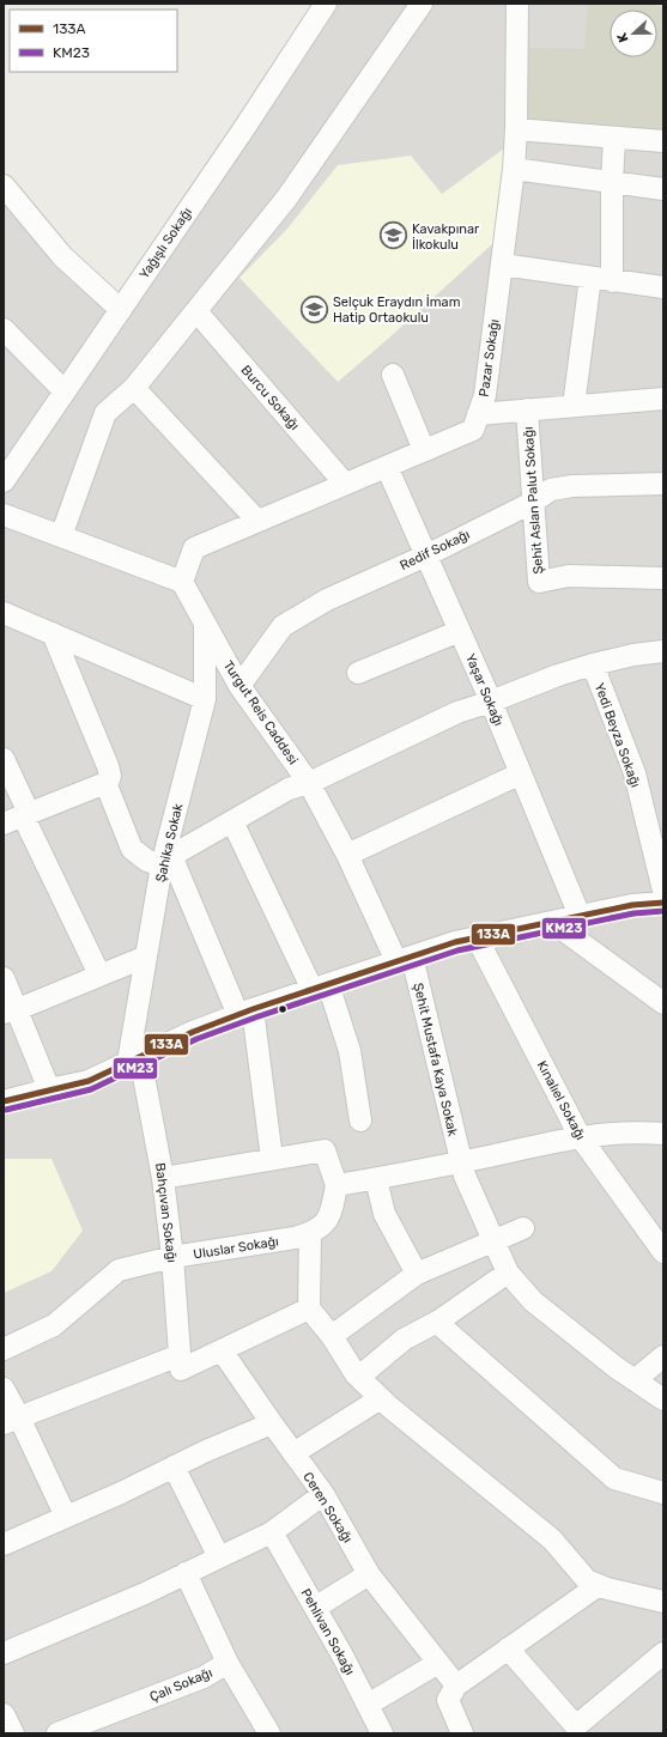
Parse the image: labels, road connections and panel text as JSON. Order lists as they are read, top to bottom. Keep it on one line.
{"streets":{"street":["Yağışlı Sokağı","Pazar Sokağı","Burcu Sokağı","Şehit Aslan Palut Sokağı","Redif Sokağı","Yaşar Sokağı","Turgut Reis Caddesi","Yedi Beyza Sokağı","Şahika Sokak","Şehit Mustafa Kaya Sokak","Kınalıel Sokağı","Bahçıvan Sokağı","Uluslar Sokağı","Ceren Sokağı","Pehlivan Sokağı","Çalı Sokağı"]},"crossings":[["Pazar Sokağı","Burcu Sokağı"],["Pazar Sokağı","Yaşar Sokağı"],["Pazar Sokağı","Turgut Reis Caddesi"],["Şehit Aslan Palut Sokağı","Redif Sokağı"],["Redif Sokağı","Yaşar Sokağı"],["Redif Sokağı","Turgut Reis Caddesi"],["Turgut Reis Caddesi","Şahika Sokak"],["Turgut Reis Caddesi","Şehit Mustafa Kaya Sokak"],["Şahika Sokak","Bahçıvan Sokağı"],["Bahçıvan Sokağı","Uluslar Sokağı"]],"places":{"school or university":["Kavakpınar İlkokulu","Selçuk Eraydın İmam Hatip Ortaokulu"]},"lines":["transit line 133A","transit line KM23"],"legend":["133A","KM23"],"north":"left"}
